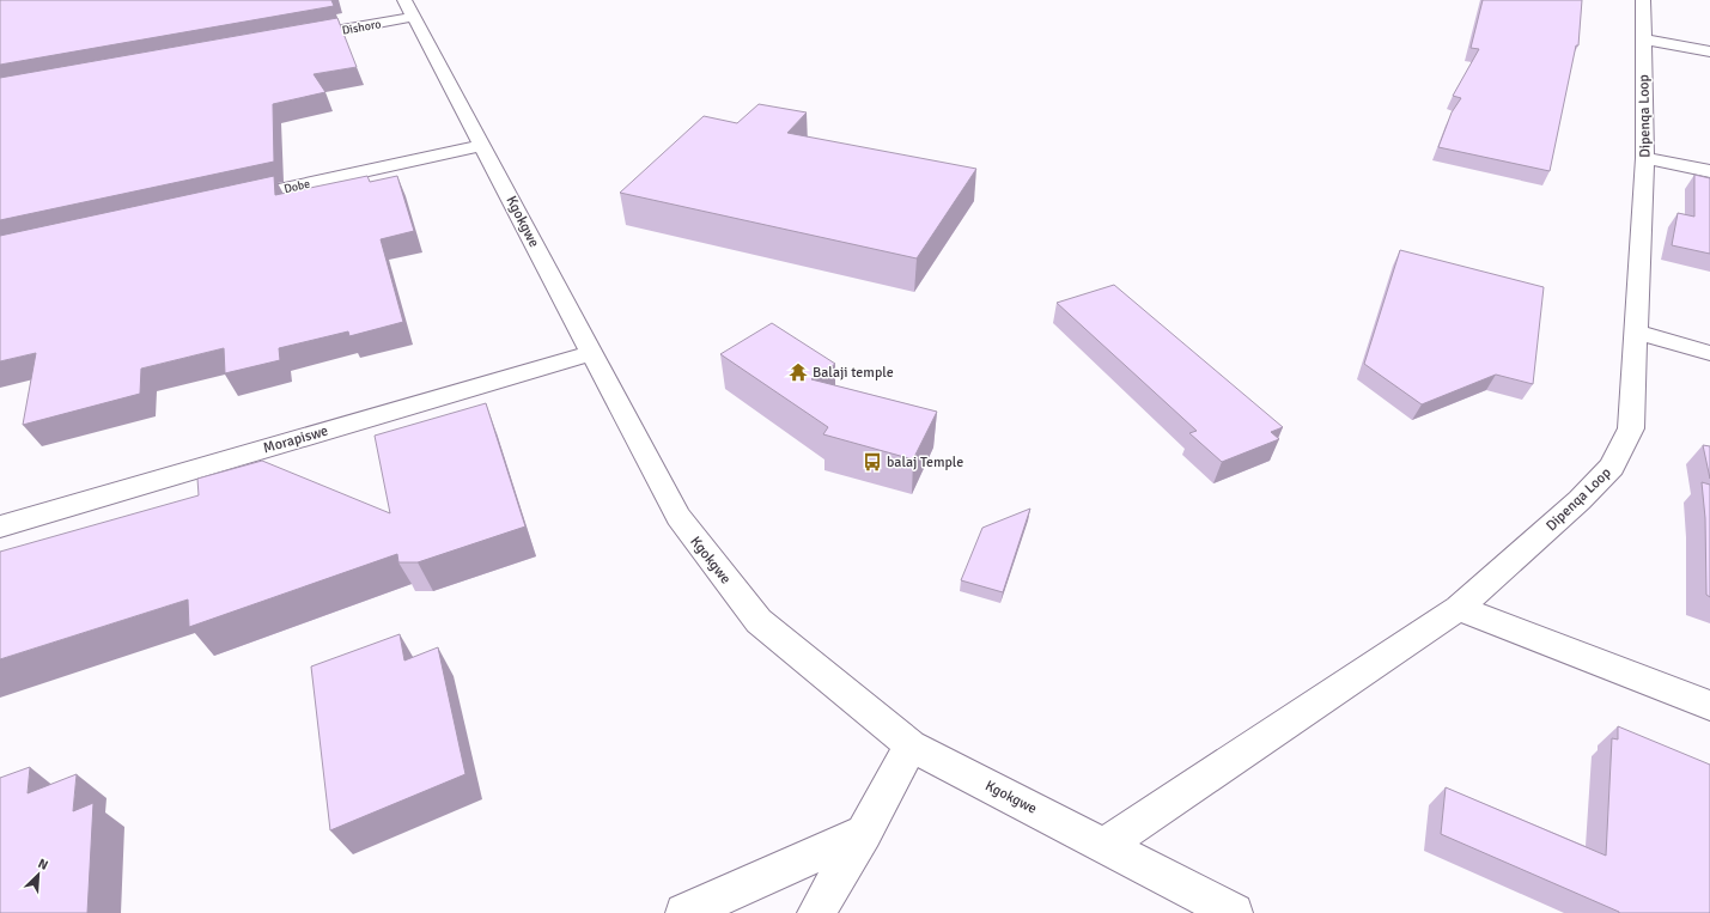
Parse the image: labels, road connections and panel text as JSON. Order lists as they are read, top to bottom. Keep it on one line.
{"streets":{"street":["Dishoro","Dipenqa Loop","Dobe","Kgokgwe","Morapiswe"]},"crossings":[["Dishoro","Kgokgwe"],["Dipenqa Loop","Kgokgwe"],["Dobe","Kgokgwe"],["Kgokgwe","Morapiswe"]],"places":{"temple":["Balaji temple"],"bus stop":["balaj Temple"]},"north":"top right"}
